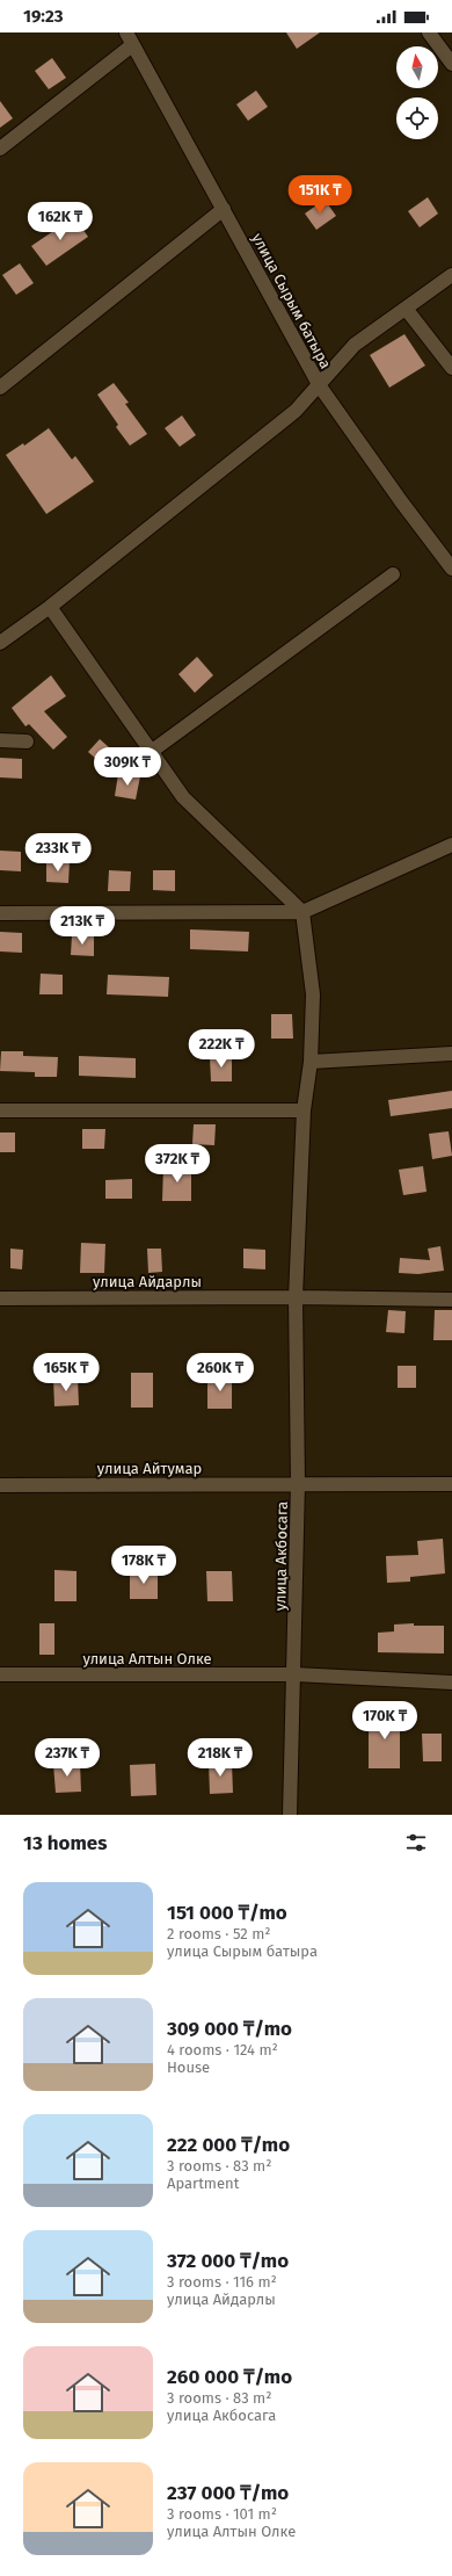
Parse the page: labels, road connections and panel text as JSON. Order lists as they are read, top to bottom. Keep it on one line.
{"streets":{"street":["улица Сырым батыра","улица Айдарлы","улица Айтумар","улица Акбосага","улица Алтын Олке"]},"crossings":[["улица Айдарлы","улица Акбосага"],["улица Айтумар","улица Акбосага"],["улица Акбосага","улица Алтын Олке"]],"north":"top","page":{"status":"19:23","price":["151K ₸","162K ₸","309K ₸","233K ₸","213K ₸","222K ₸","372K ₸","165K ₸","260K ₸","178K ₸","170K ₸","237K ₸","218K ₸"],"heading":"13 homes","list":[{"name":"151 000 ₸/mo","note":"2 rooms · 52 m² · улица Сырым батыра"},{"name":"309 000 ₸/mo","note":"4 rooms · 124 m² · House"},{"name":"222 000 ₸/mo","note":"3 rooms · 83 m² · Apartment"},{"name":"372 000 ₸/mo","note":"3 rooms · 116 m² · улица Айдарлы"},{"name":"260 000 ₸/mo","note":"3 rooms · 83 m² · улица Акбосага"},{"name":"237 000 ₸/mo","note":"3 rooms · 101 m² · улица Алтын Олке"}]}}
